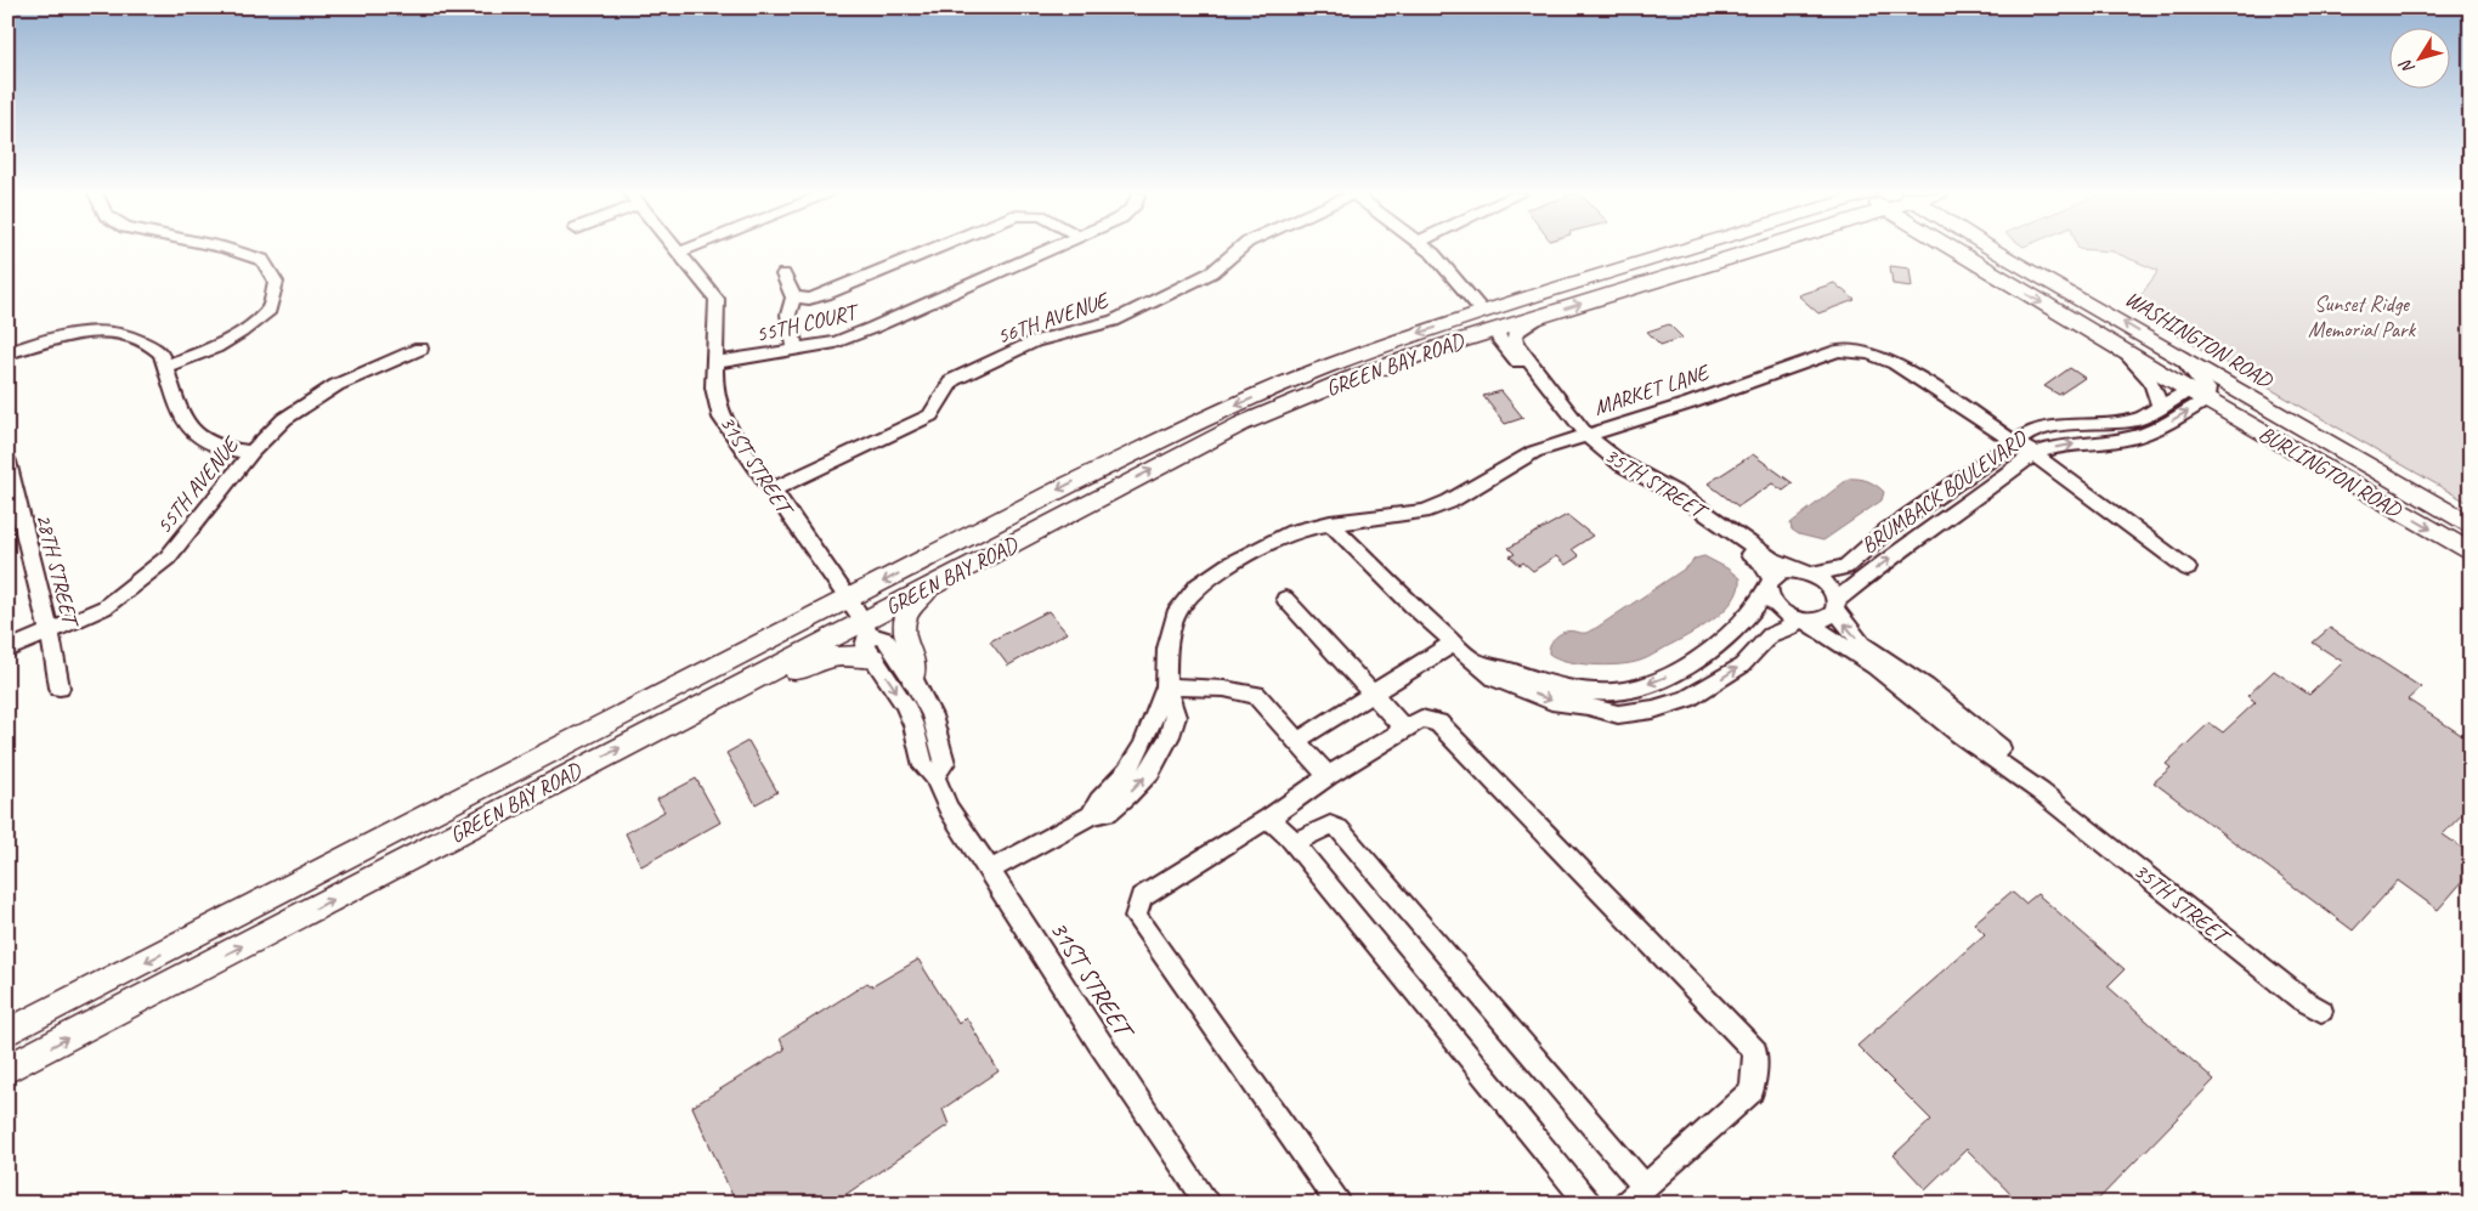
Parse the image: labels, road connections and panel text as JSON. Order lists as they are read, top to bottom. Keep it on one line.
{"streets":{"main road":["WASHINGTON ROAD","GREEN BAY ROAD","BURLINGTON ROAD"],"street":["56TH AVENUE","55TH COURT","MARKET LANE","31ST STREET","35TH STREET","55TH AVENUE","BRUMBACK BOULEVARD","28TH STREET"]},"crossings":[["56TH AVENUE","31ST STREET"],["55TH COURT","31ST STREET"],["WASHINGTON ROAD","BURLINGTON ROAD"],["WASHINGTON ROAD","BRUMBACK BOULEVARD"],["GREEN BAY ROAD","31ST STREET"],["GREEN BAY ROAD","35TH STREET"],["MARKET LANE","31ST STREET"],["MARKET LANE","35TH STREET"],["MARKET LANE","BRUMBACK BOULEVARD"],["BURLINGTON ROAD","BRUMBACK BOULEVARD"],["35TH STREET","BRUMBACK BOULEVARD"],["55TH AVENUE","28TH STREET"]],"parks":["Sunset Ridge Memorial Park"],"north":"bottom left"}
